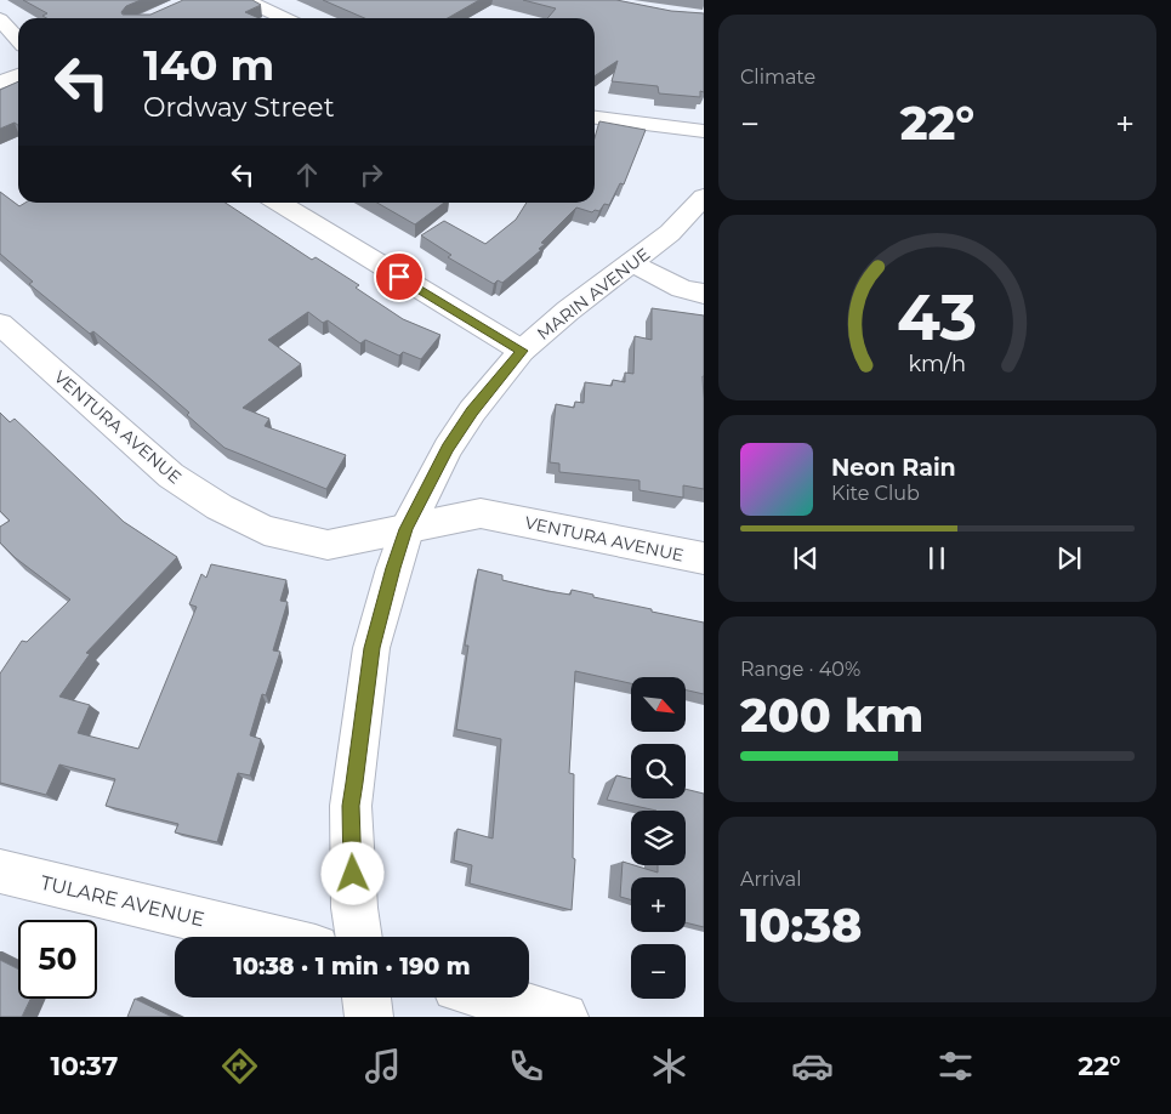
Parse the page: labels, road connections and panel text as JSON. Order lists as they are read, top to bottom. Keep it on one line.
{"streets":{"street":["MARIN AVENUE","VENTURA AVENUE","TULARE AVENUE"]},"crossings":[["MARIN AVENUE","VENTURA AVENUE"]],"north":"bottom right","page":{"tile":["Climate",["Range · 40%","200 km"],["Arrival","10:38"]],"turn":["140 m","Ordway Street"],"heat":["−","22°","+"],"song":["Neon Rain","Kite Club"],"map_buttons":["+","−"],"limit":"50","trip":"10:38 · 1 min · 190 m","tabs":["10:37","22°"],"gauge":["43","km/h"]}}
